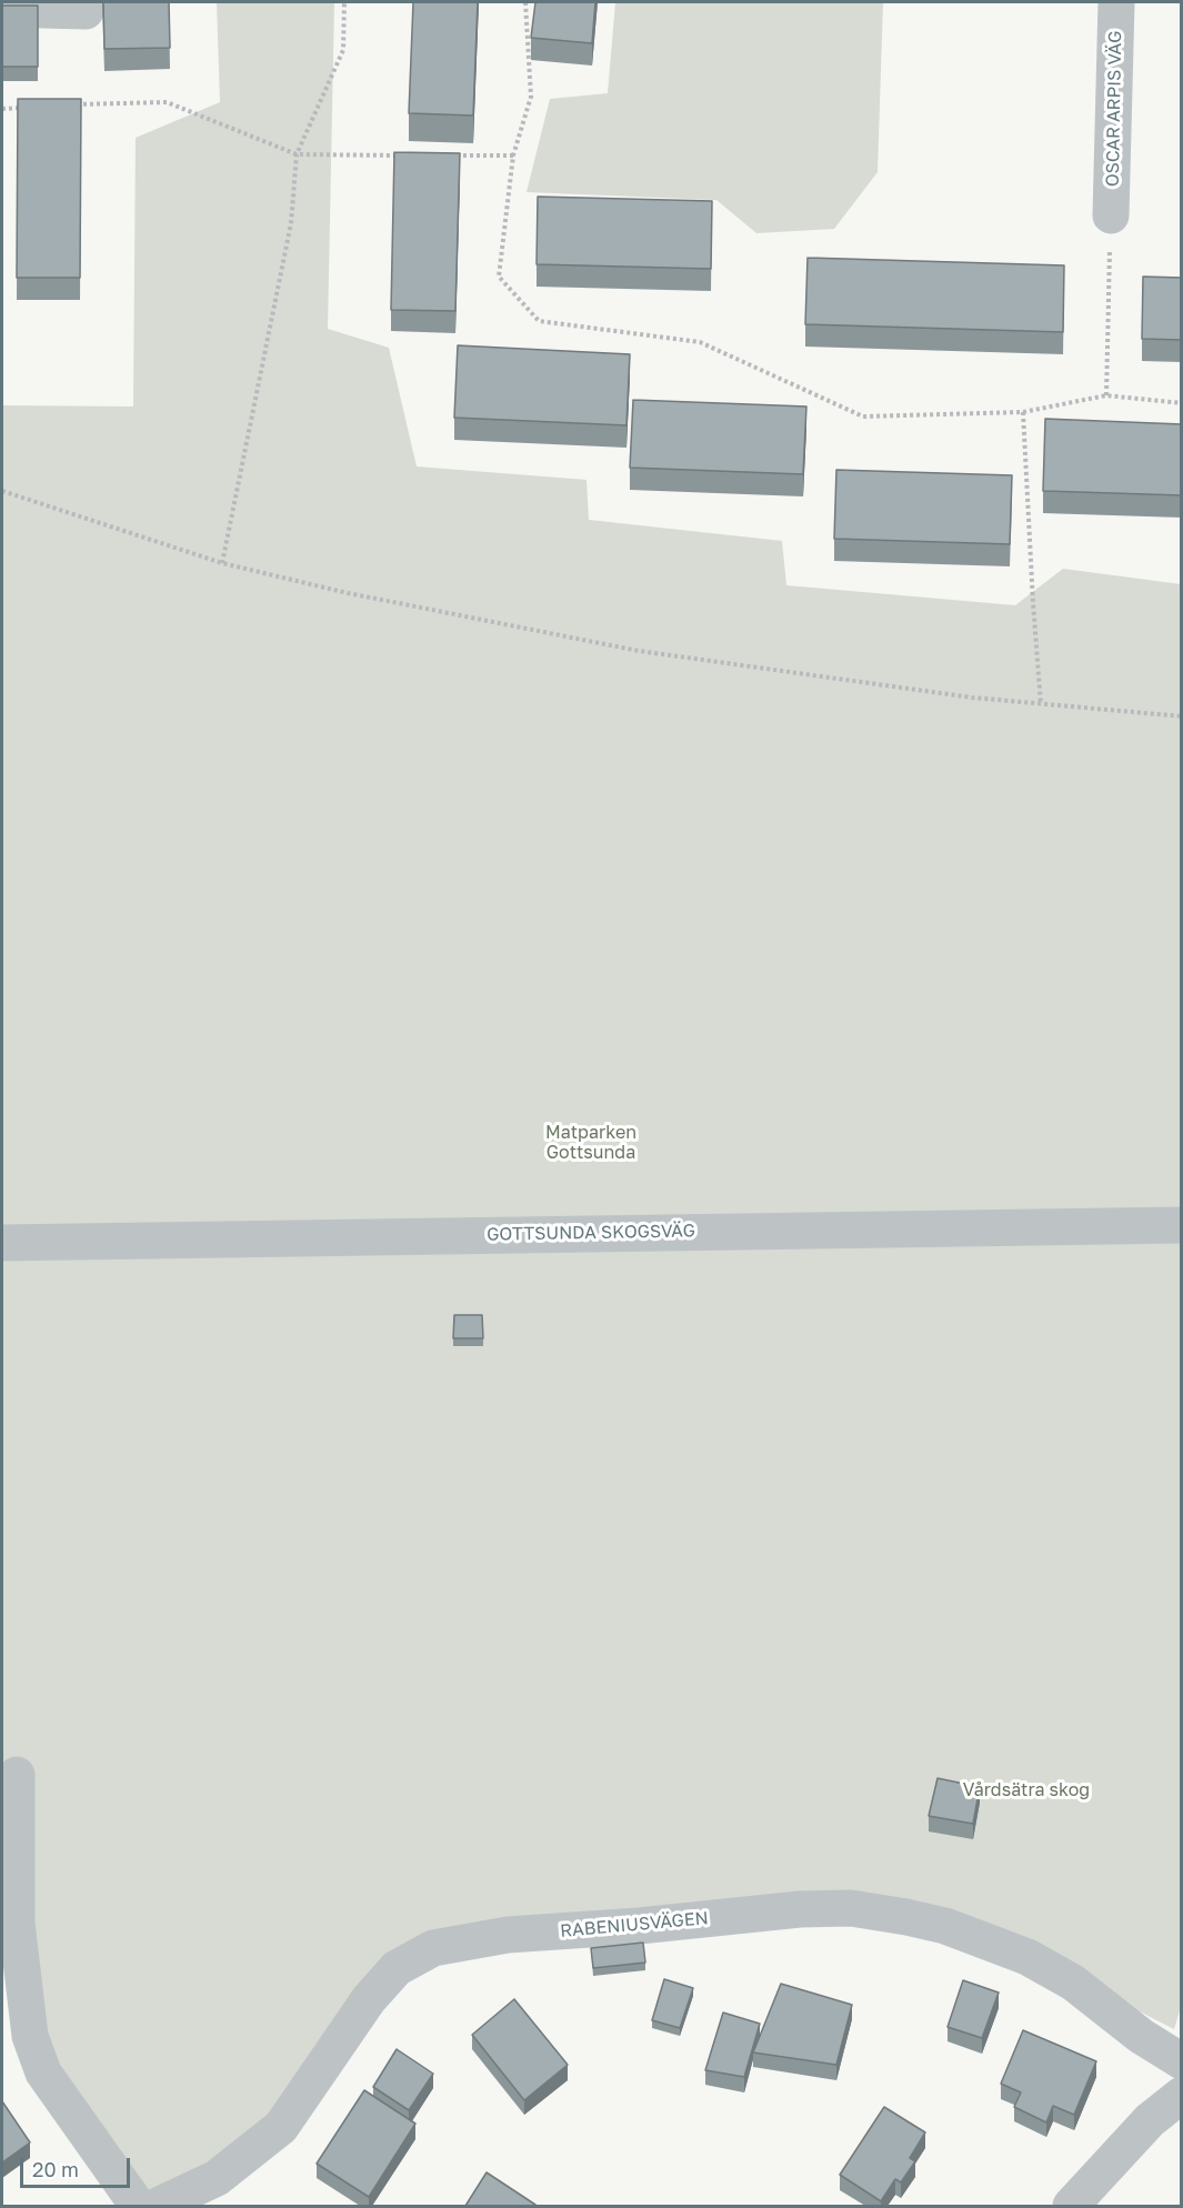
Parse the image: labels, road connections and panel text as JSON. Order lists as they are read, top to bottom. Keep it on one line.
{"streets":{"street":["OSCAR ARPIS VÄG","GOTTSUNDA SKOGSVÄG","RABENIUSVÄGEN"]},"parks":["Matparken Gottsunda","Vårdsätra skog"],"scale_bar":"20 m"}
